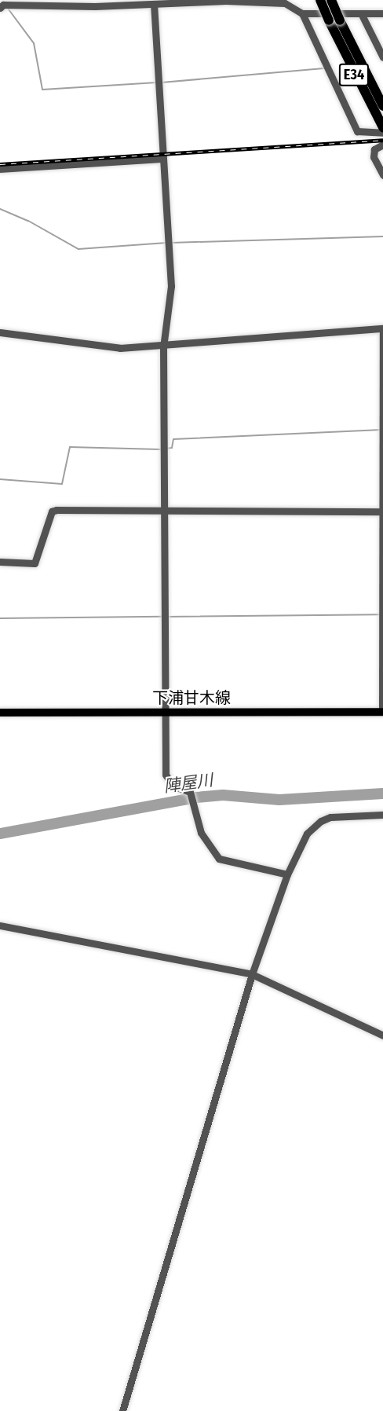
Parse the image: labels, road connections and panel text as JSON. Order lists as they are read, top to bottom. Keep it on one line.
{"streets":{"highway":["E34"],"main road":["下浦甘木線"]},"water":["陣屋川"]}
